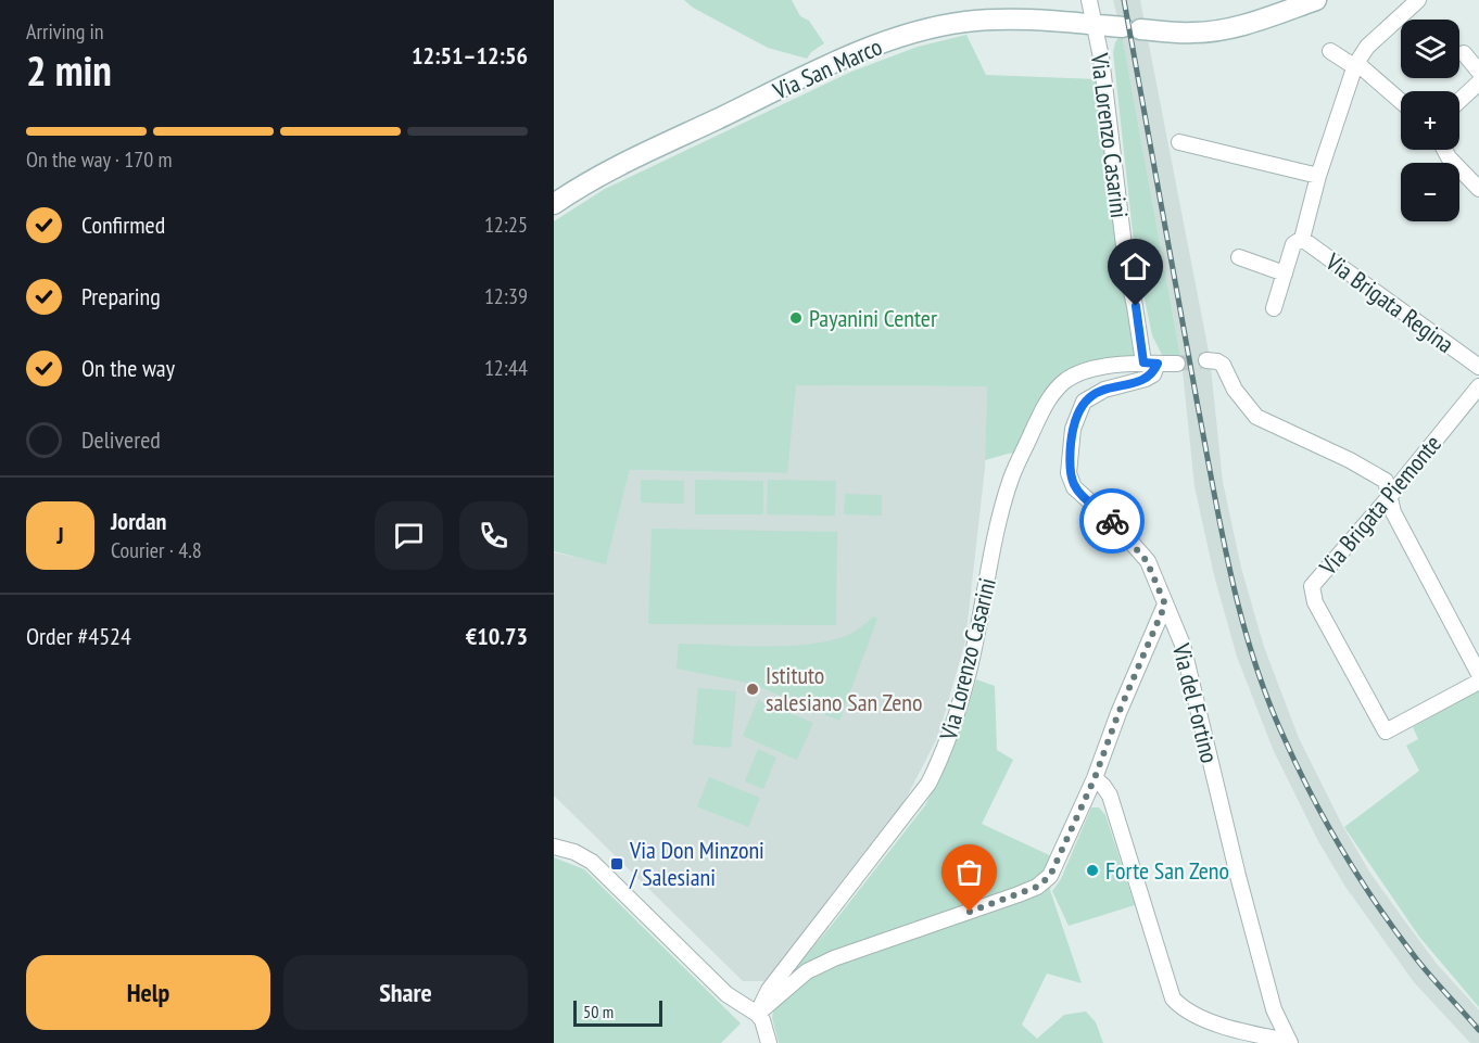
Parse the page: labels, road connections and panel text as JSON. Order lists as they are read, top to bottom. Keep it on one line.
{"streets":{"main road":["Via San Marco"],"street":["Via Lorenzo Casarini","Via Brigata Regina","Via Brigata Piemonte","Via del Fortino"]},"crossings":[["Via San Marco","Via Lorenzo Casarini"],["Via Lorenzo Casarini","Via del Fortino"]],"places":{"other":["Payanini Center","Istituto salesiano San Zeno","Forte San Zeno"],"transit":["Via Don Minzoni / Salesiani"]},"scale_bar":"50 m","page":{"heading":["2 min","Arriving in","12:51–12:56"],"panel":["Jordan","Courier · 4.8","Order #4524","€10.73"],"map_buttons":["+","−"],"bar":"On the way · 170 m","list":[["Confirmed","12:25"],["Preparing","12:39"],["On the way","12:44"],"Delivered"],"round":"J","buttons":["Help","Share"],"scale":"50 m"}}
